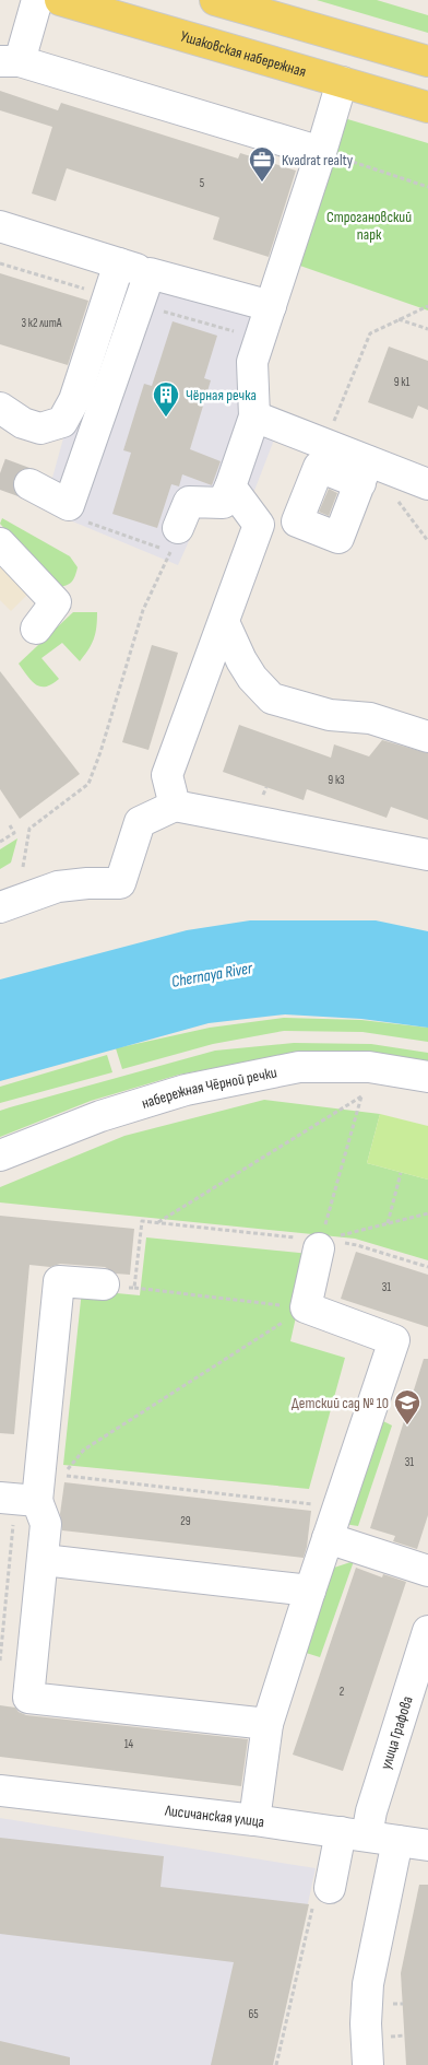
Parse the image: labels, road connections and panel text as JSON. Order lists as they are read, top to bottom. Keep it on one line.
{"streets":{"main road":["Ушаковская набережная"],"street":["набережная Чёрной речки","улица Графова","Лисичанская улица"]},"crossings":[["улица Графова","Лисичанская улица"]],"water":["Chernaya River"],"parks":["Строгановский парк"],"places":{"office":["Kvadrat realty"],"building":["Чёрная речка"],"school or university":["Детский сад № 10"]},"house_numbers":["5","3 к2 литА","9 к1","9 к3","31","31","29","2","14","65"]}
